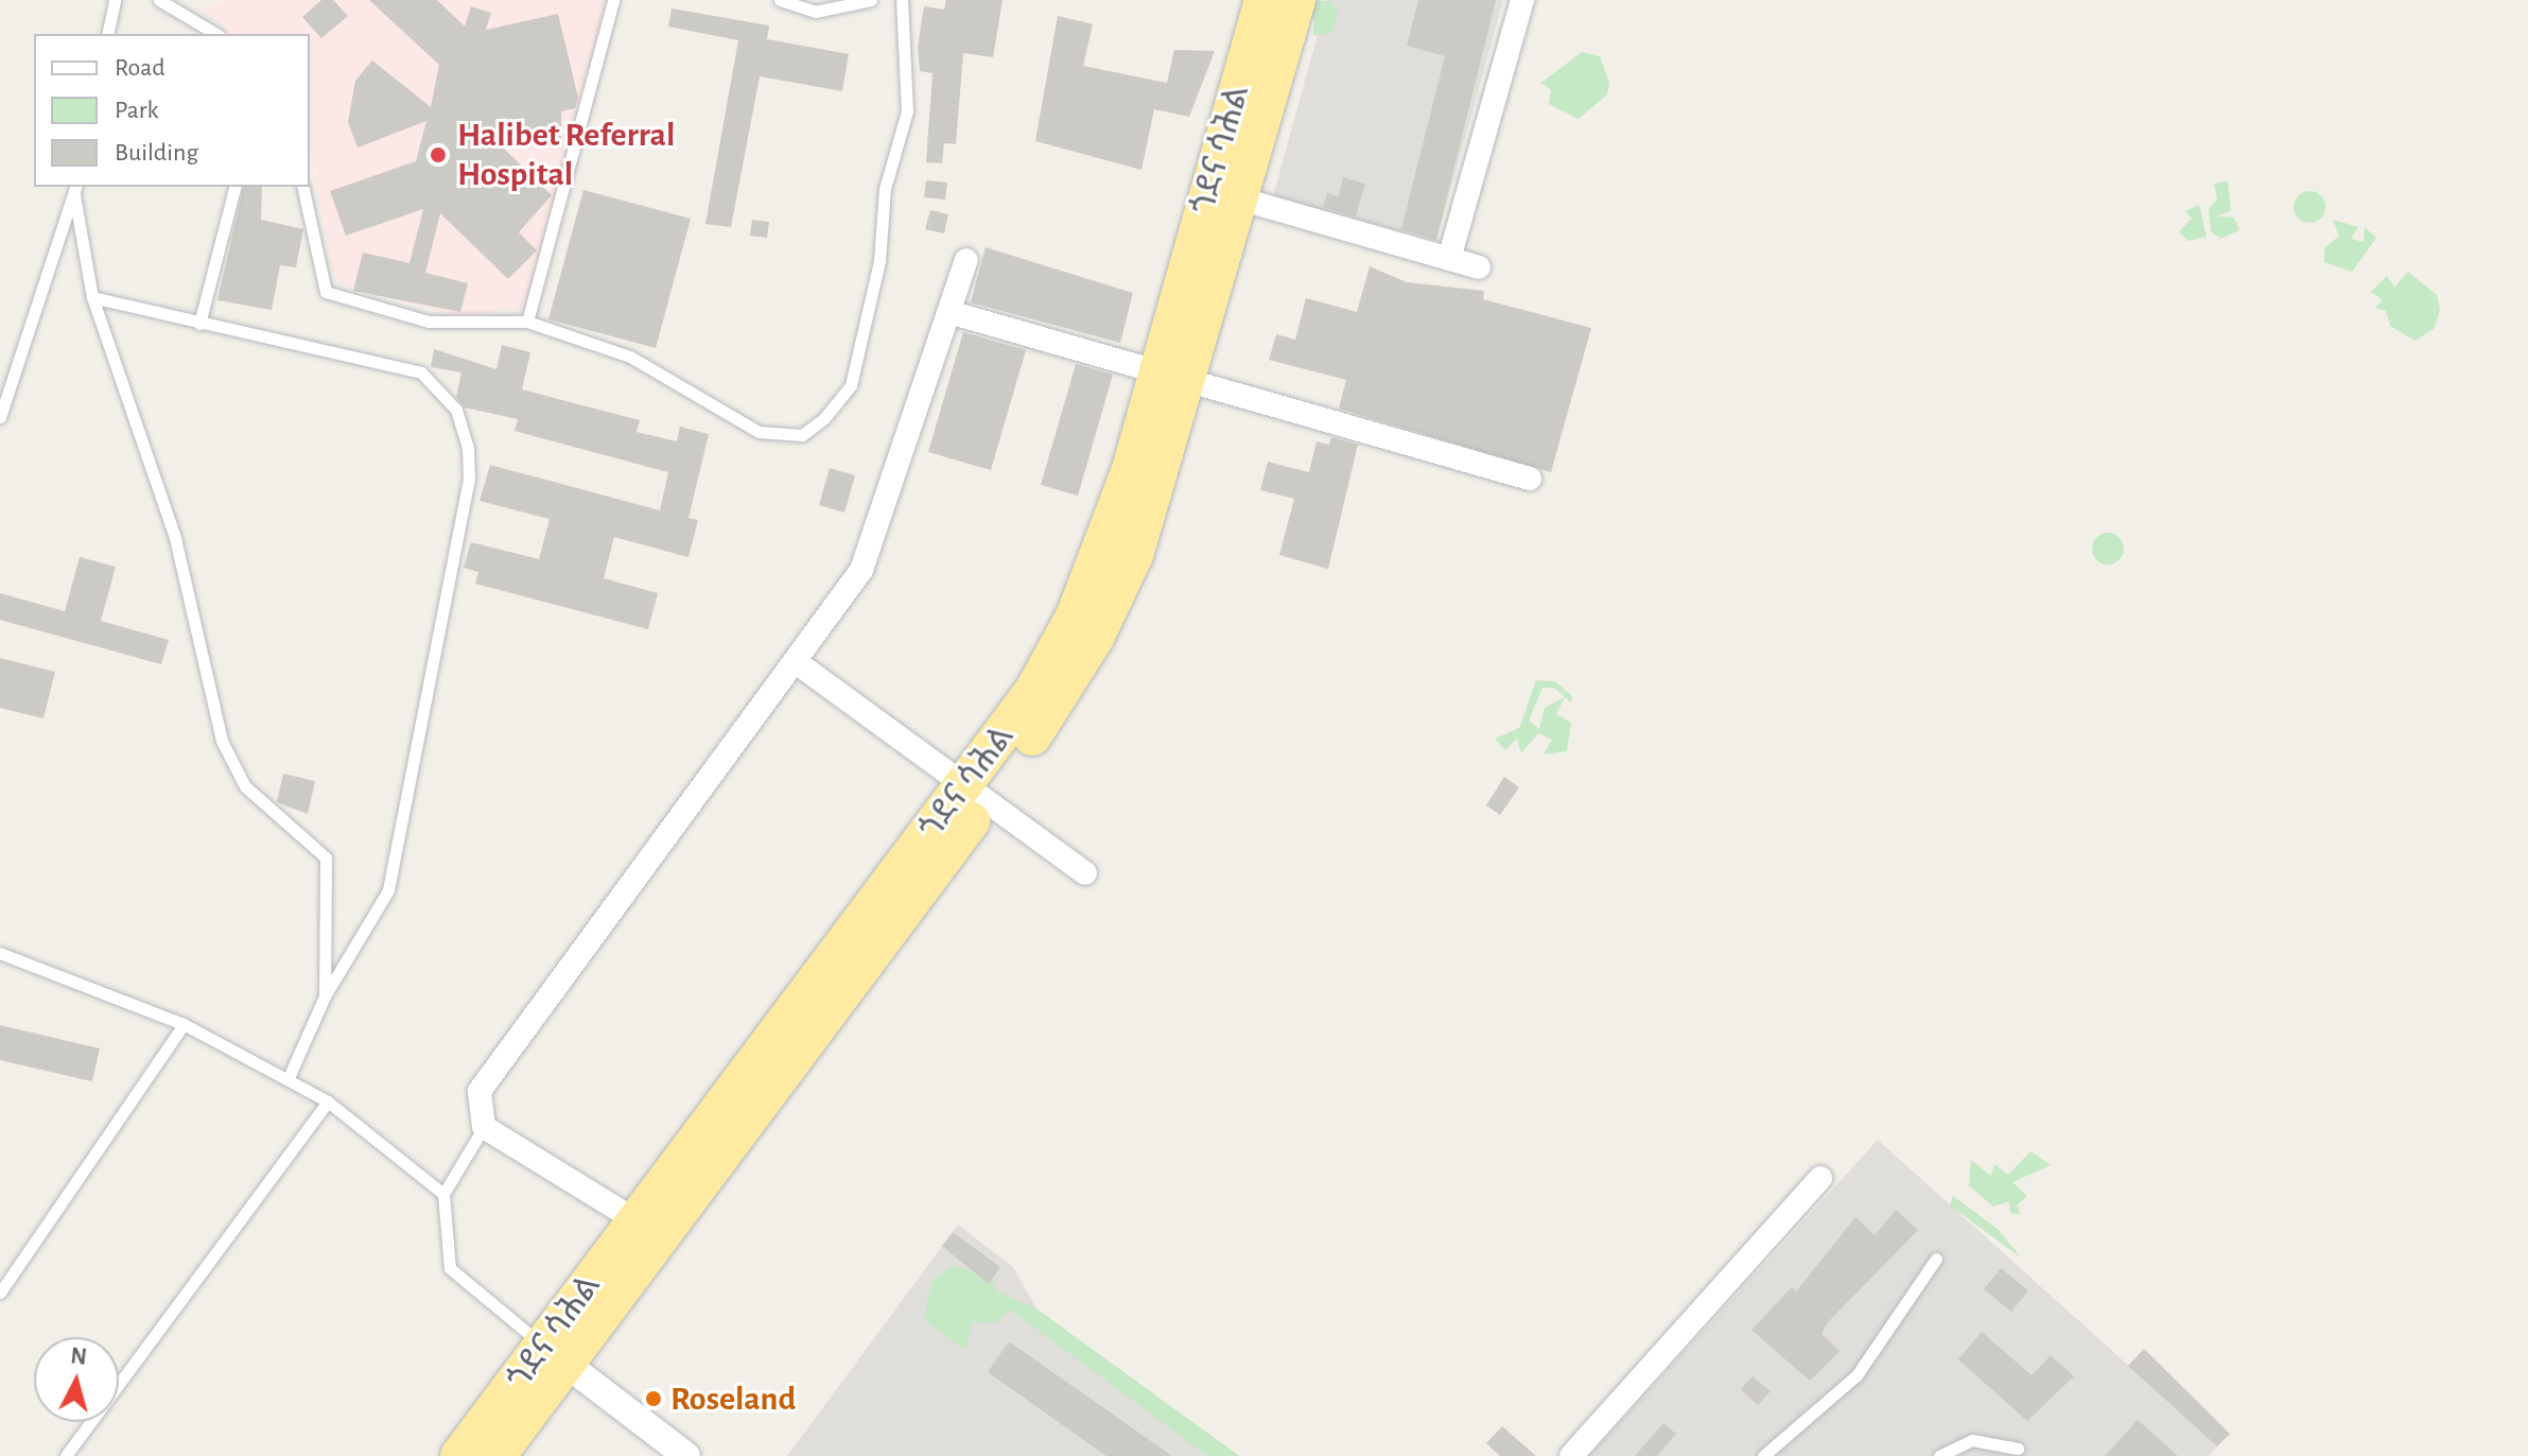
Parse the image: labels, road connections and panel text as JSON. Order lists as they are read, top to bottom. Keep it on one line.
{"streets":{"highway":["ጎደና ሳሕል"]},"places":["Halibet Referral Hospital","Roseland"],"legend":["Road","Park","Building"],"north":"top"}
